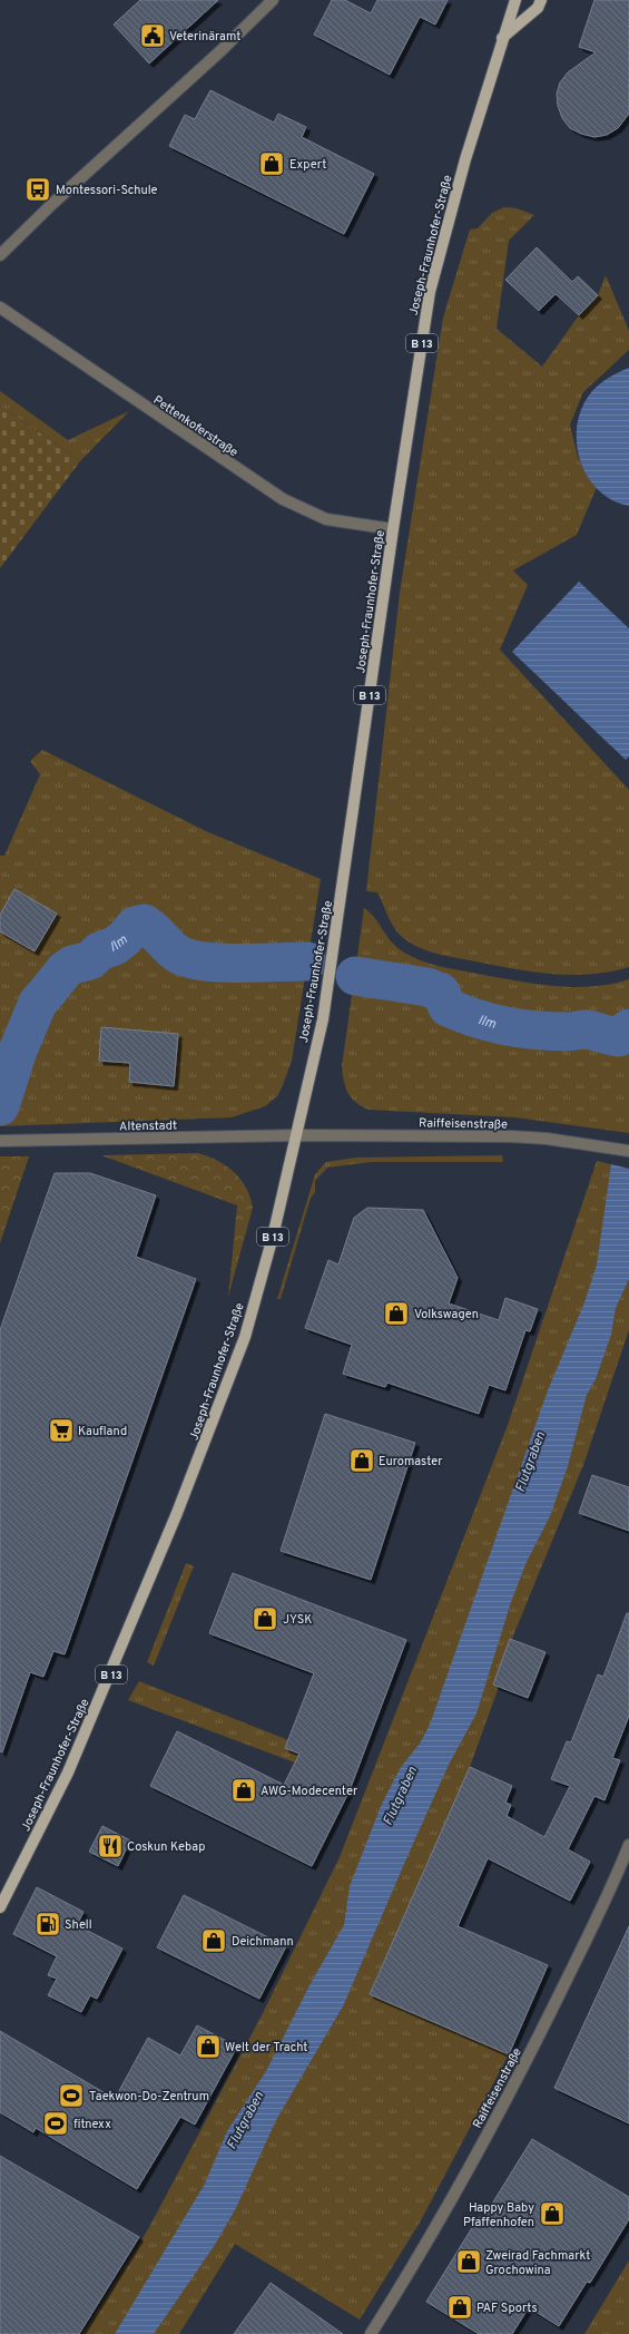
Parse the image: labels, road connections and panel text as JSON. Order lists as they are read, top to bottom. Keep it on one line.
{"streets":{"main road":["Joseph-Fraunhofer-Straße","B 13"],"street":["Pettenkoferstraße","Raiffeisenstraße","Altenstadt"]},"crossings":[["Joseph-Fraunhofer-Straße","Pettenkoferstraße"],["Joseph-Fraunhofer-Straße","Raiffeisenstraße"],["Joseph-Fraunhofer-Straße","Altenstadt"],["Raiffeisenstraße","Altenstadt"]],"water":["Ilm","Flutgraben"],"places":{"public building":["Veterinäramt"],"shop":["Expert","Volkswagen","Euromaster","JYSK","AWG-Modecenter","Deichmann","Welt der Tracht","Happy Baby Pfaffenhofen","Zweirad Fachmarkt Grochowina","PAF Sports"],"bus stop":["Montessori-Schule"],"supermarket":["Kaufland"],"restaurant":["Coskun Kebap"],"fuel station":["Shell"],"sports":["Taekwon-Do-Zentrum","fitnexx"]}}
